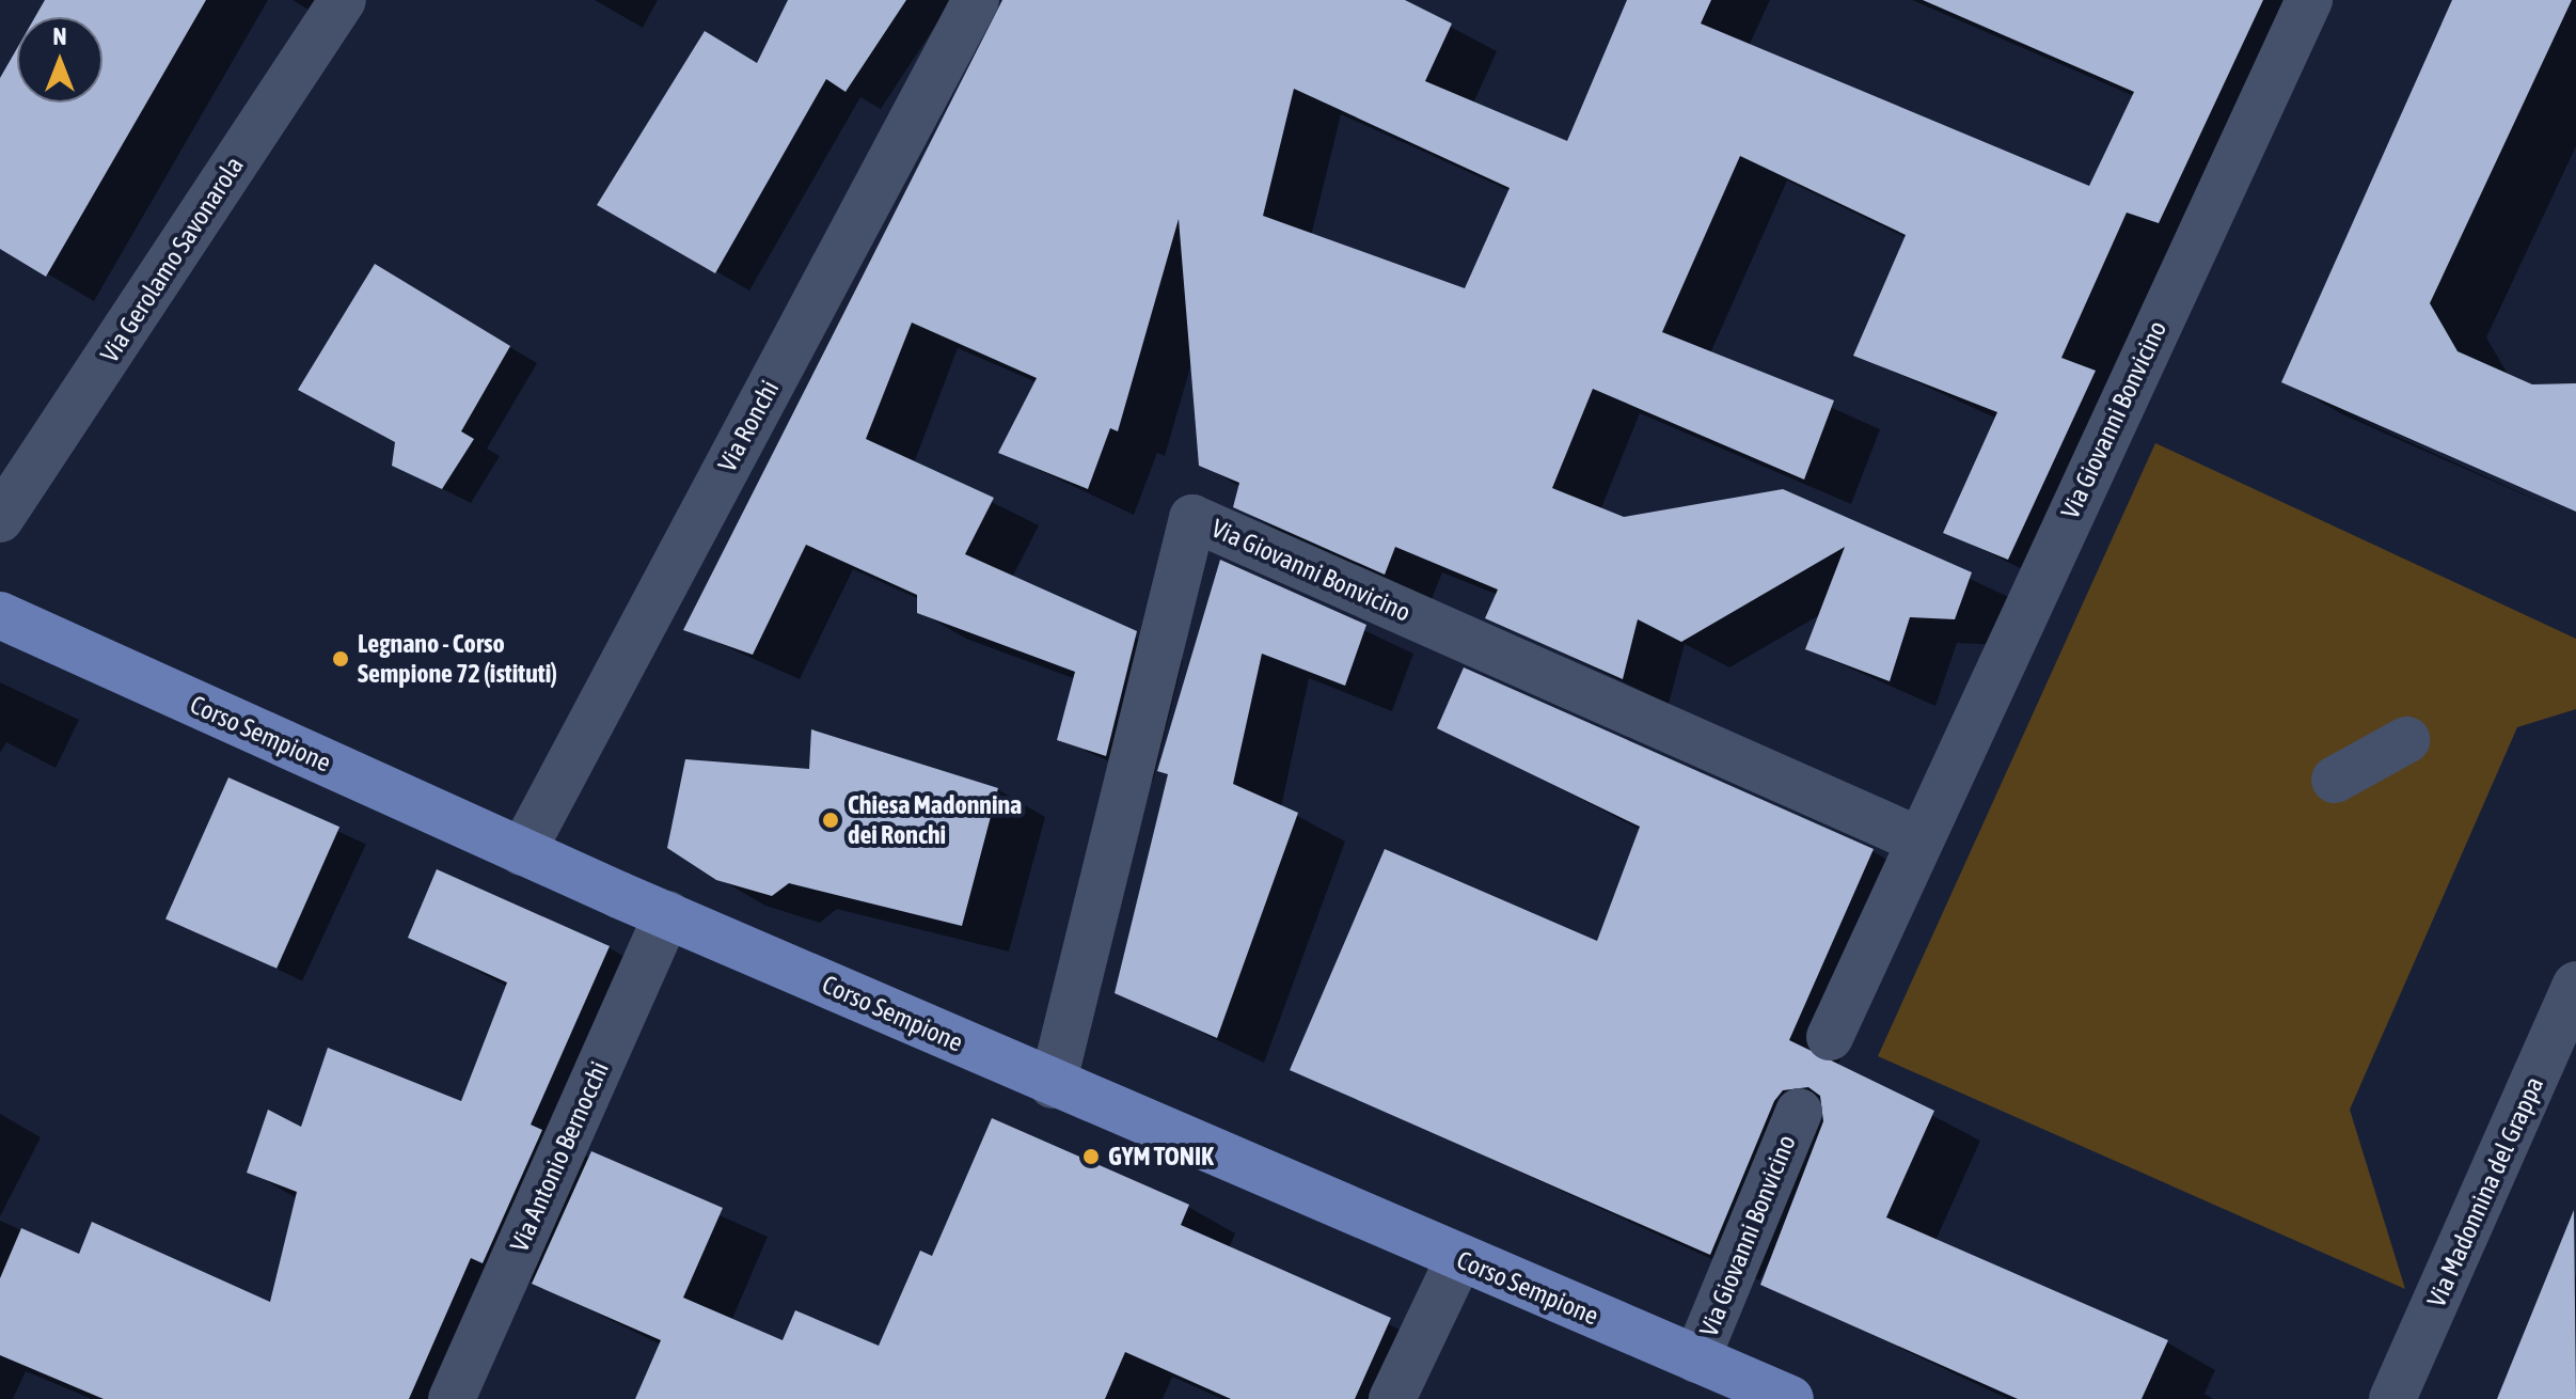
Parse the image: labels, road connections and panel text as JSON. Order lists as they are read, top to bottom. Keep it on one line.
{"streets":{"main road":["Corso Sempione"],"street":["Via Gerolamo Savonarola","Via Giovanni Bonvicino","Via Ronchi","Via Antonio Bernocchi","Via Madonnina del Grappa"]},"crossings":[["Via Giovanni Bonvicino","Corso Sempione"],["Via Ronchi","Corso Sempione"],["Corso Sempione","Via Antonio Bernocchi"]],"places":["Legnano - Corso Sempione 72 (istituti)","Chiesa Madonnina dei Ronchi","GYM TONIK"],"north":"top"}
